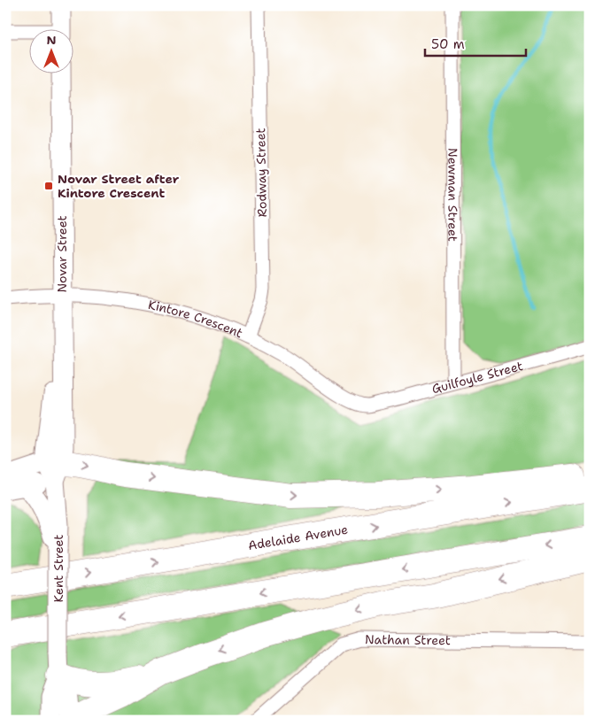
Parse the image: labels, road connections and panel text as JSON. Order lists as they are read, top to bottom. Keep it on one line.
{"streets":{"highway":["Adelaide Avenue"],"main road":["Novar Street","Kent Street"],"street":["Rodway Street","Newman Street","Kintore Crescent","Guilfoyle Street","Nathan Street"]},"crossings":[["Rodway Street","Kintore Crescent"],["Newman Street","Guilfoyle Street"],["Novar Street","Kintore Crescent"],["Novar Street","Kent Street"],["Kintore Crescent","Guilfoyle Street"]],"places":{"transit":["Novar Street after Kintore Crescent"]},"scale_bar":"50 m","north":"top"}
